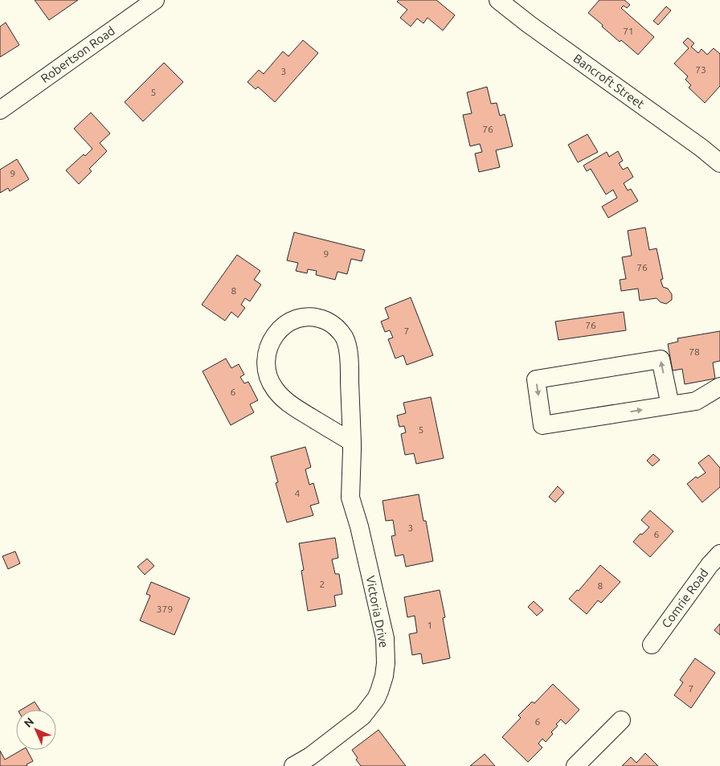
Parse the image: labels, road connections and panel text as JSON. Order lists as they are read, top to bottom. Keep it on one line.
{"streets":{"street":["Robertson Road","Bancroft Street","Comrie Road","Victoria Drive"]},"house_numbers":["71","73","3","5","76","9","9","76","8","76","7","78","6","5","4","3","6","2","8","379","1","7","6"],"north":"top left"}
